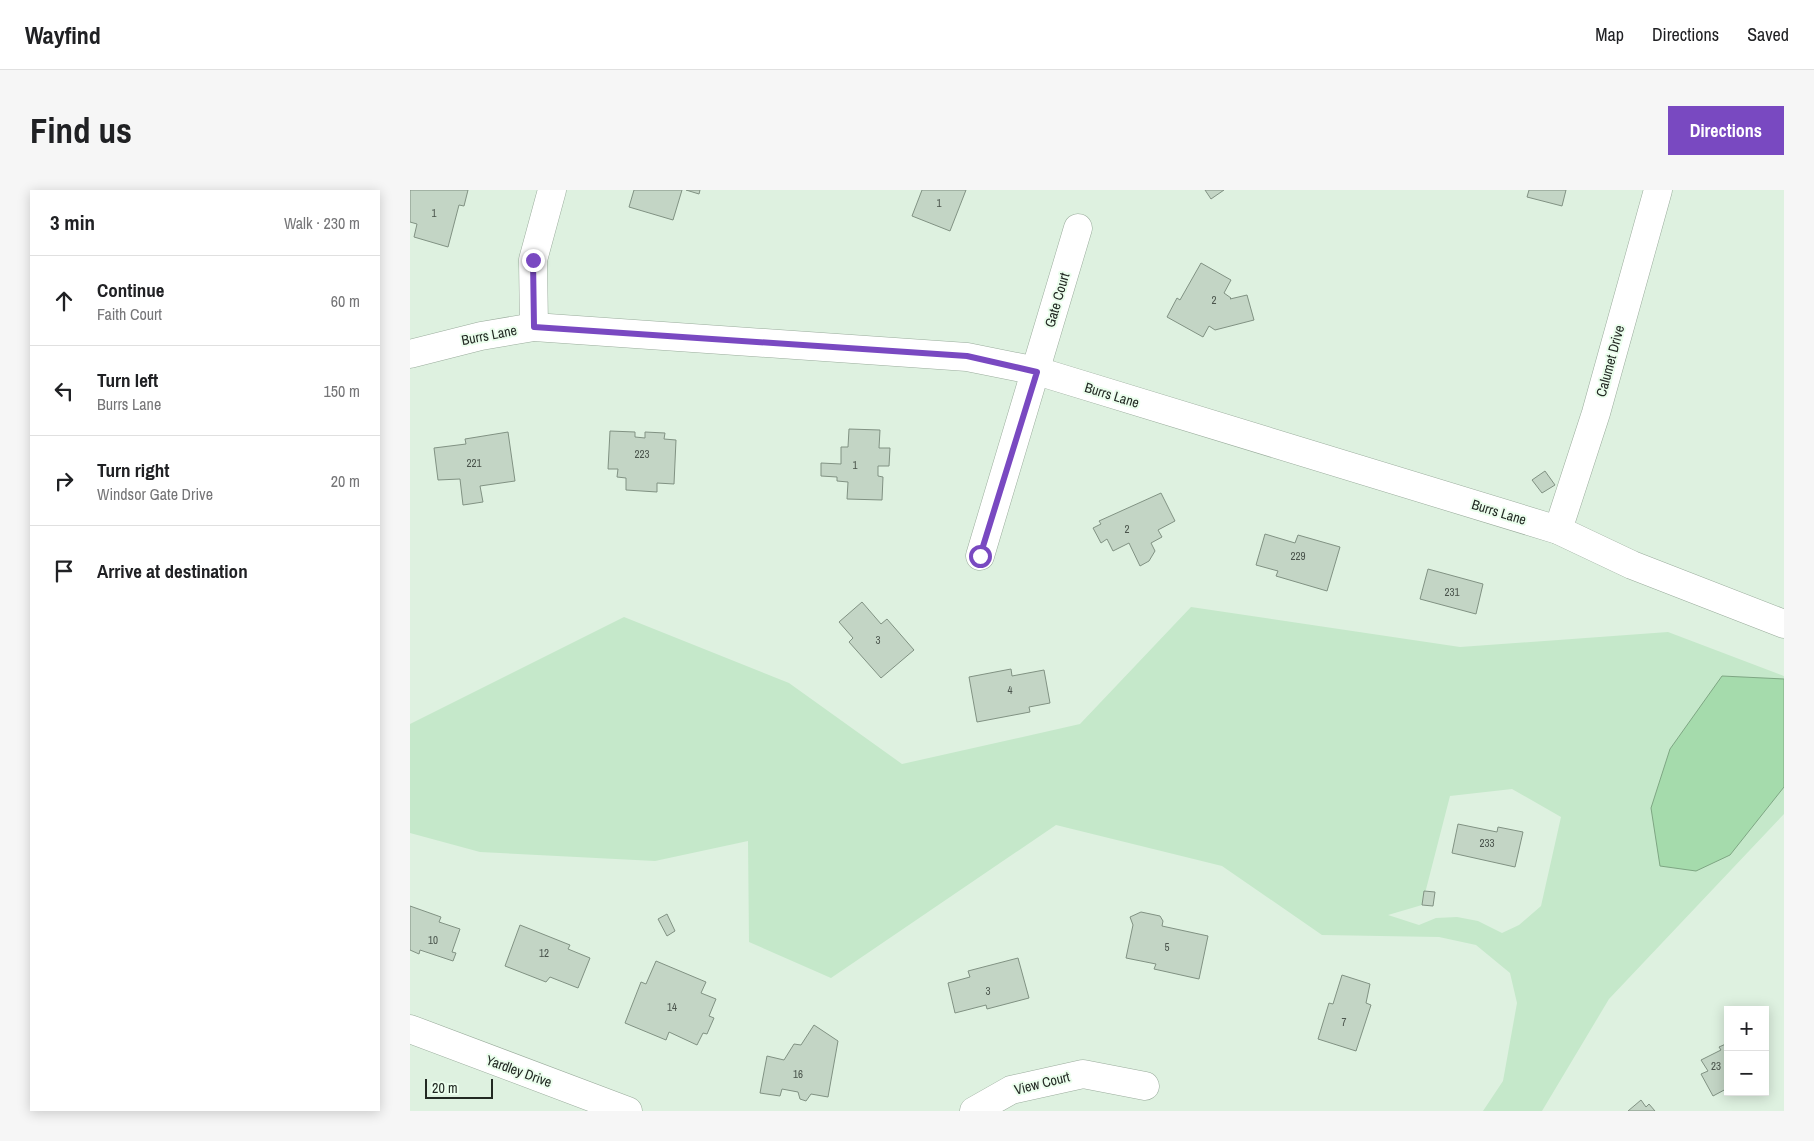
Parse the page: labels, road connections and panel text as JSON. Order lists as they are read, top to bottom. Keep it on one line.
{"streets":{"street":["Gate Court","Burrs Lane","Calumet Drive","Yardley Drive","View Court"]},"crossings":[["Gate Court","Burrs Lane"],["Burrs Lane","Calumet Drive"]],"house_numbers":["1","1","2","223","221","1","2","229","231","3","4","233","10","5","12","3","14","7","23","16"],"scale_bar":"20 m","page":{"header":"Wayfind","nav":["Map","Directions","Saved"],"buttons":"Directions","title":"Find us","heading":["3 min","Walk · 230 m"],"list":[["Continue","Faith Court","60 m"],["Turn left","Burrs Lane","150 m"],["Turn right","Windsor Gate Drive","20 m"],"Arrive at destination"],"map_buttons":["+","−"],"scale":"20 m"}}
